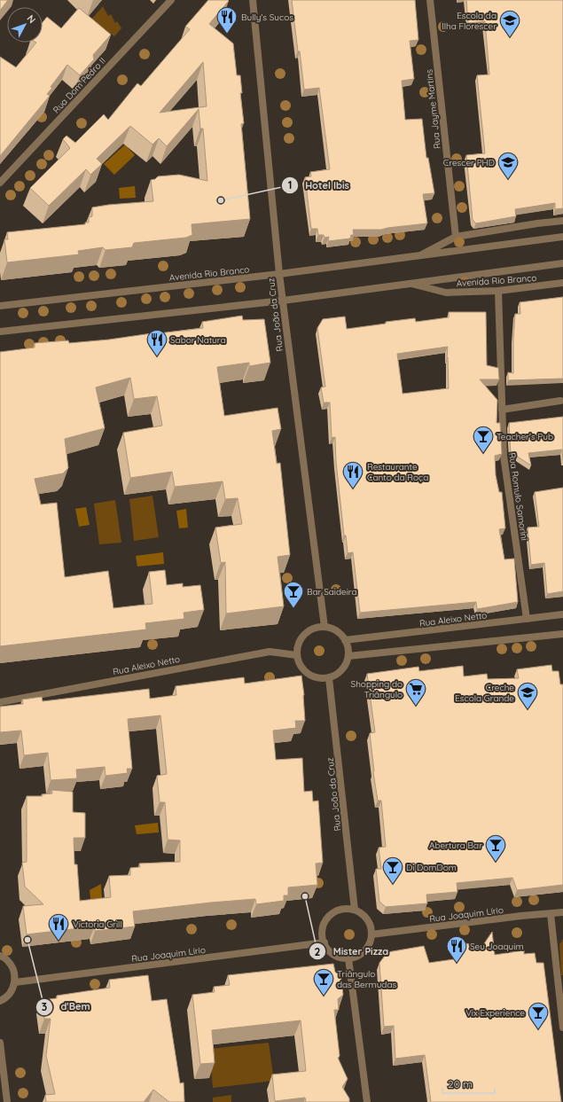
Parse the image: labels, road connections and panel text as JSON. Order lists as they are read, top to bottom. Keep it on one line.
{"streets":{"street":["Rua Dom Pedro II","Rua Jayme Martins","Avenida Rio Branco","Rua João da Cruz","Rua Romulo Samorini","Rua Aleixo Netto","Rua Joaquim Lírio"]},"crossings":[["Rua Jayme Martins","Avenida Rio Branco"],["Avenida Rio Branco","Rua João da Cruz"],["Avenida Rio Branco","Rua Romulo Samorini"],["Rua João da Cruz","Rua Aleixo Netto"],["Rua João da Cruz","Rua Joaquim Lírio"],["Rua Romulo Samorini","Rua Aleixo Netto"]],"places":{"restaurant":["Bully's Sucos","Sabor Natura","Restaurante Canto da Roça","Victoria Grill","Seu Joaquim"],"school or university":["Escola da Ilha Florescer","Crescer PHD","Creche Escola Grande"],"other":["Hotel Ibis","Mister Pizza","d'Bem"],"bar":["Teacher's Pub","Bar Saideira","Abertura Bar","Di DomDom","Triângulo das Bermudas","Vix Experience"],"supermarket":["Shopping do Triângulo"]},"scale_bar":"20 m","north":"top right"}
